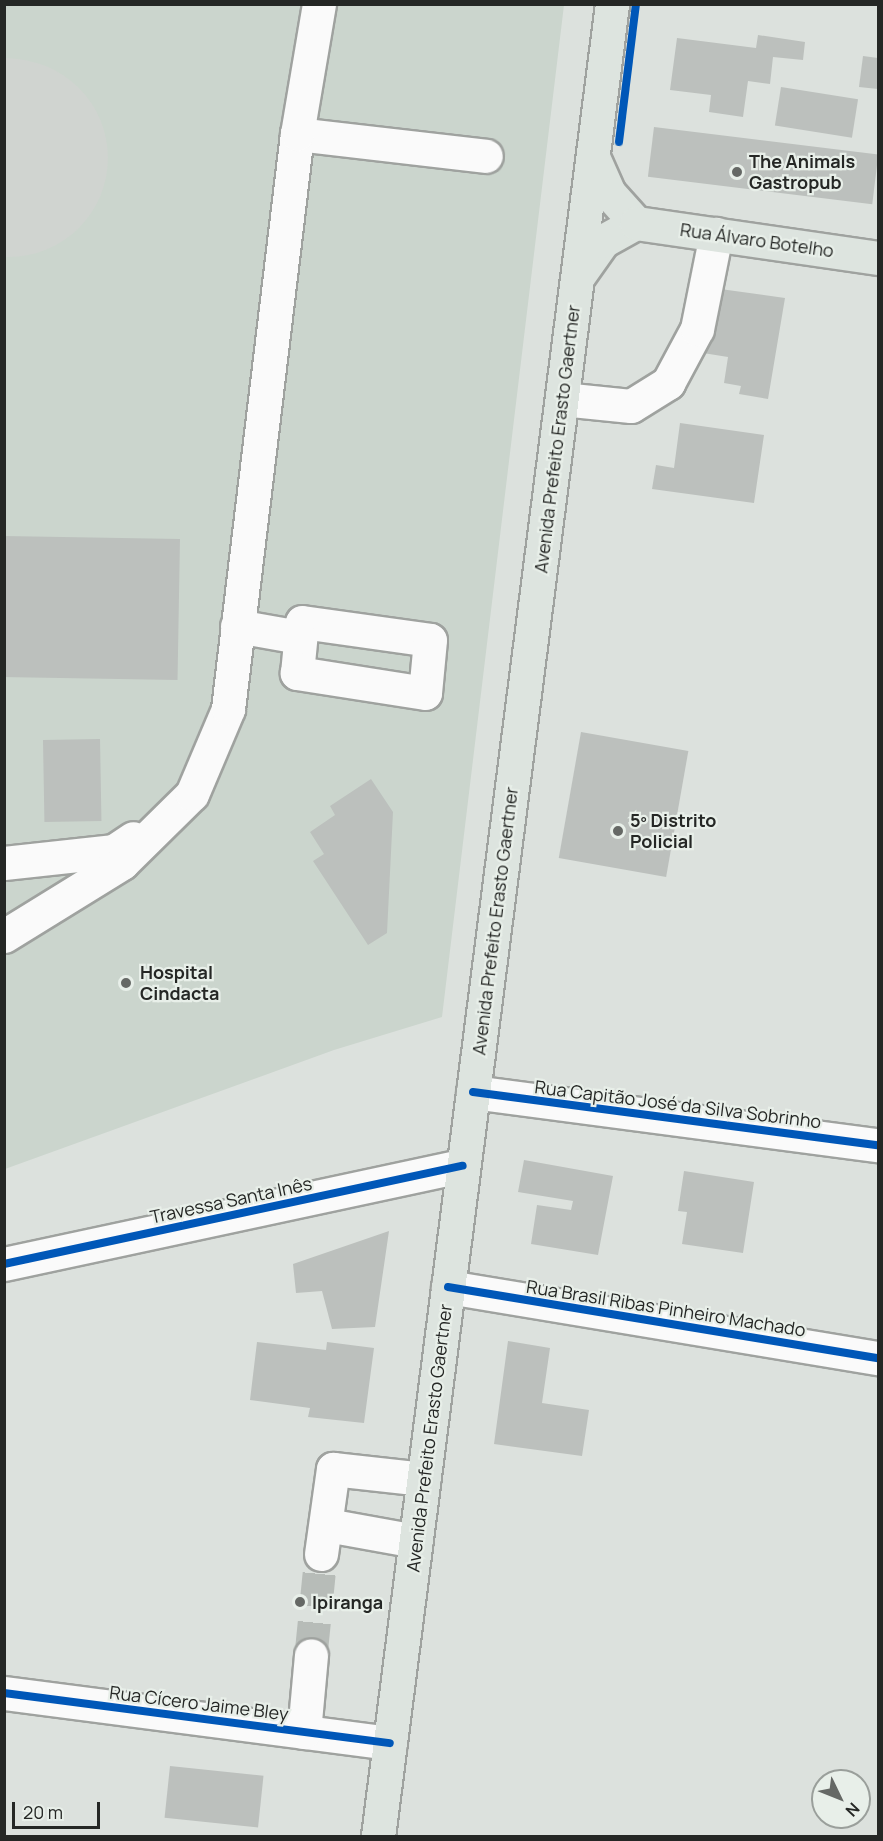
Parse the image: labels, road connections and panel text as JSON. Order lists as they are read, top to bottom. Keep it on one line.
{"streets":{"main road":["Rua Álvaro Botelho","Avenida Prefeito Erasto Gaertner"],"street":["Rua Capitão José da Silva Sobrinho","Travessa Santa Inês","Rua Brasil Ribas Pinheiro Machado","Rua Cícero Jaime Bley"]},"crossings":[["Avenida Prefeito Erasto Gaertner","Rua Capitão José da Silva Sobrinho"],["Avenida Prefeito Erasto Gaertner","Travessa Santa Inês"],["Avenida Prefeito Erasto Gaertner","Rua Brasil Ribas Pinheiro Machado"],["Avenida Prefeito Erasto Gaertner","Rua Cícero Jaime Bley"]],"places":["The Animals Gastropub","5º Distrito Policial","Hospital Cindacta","Ipiranga"],"scale_bar":"20 m","north":"bottom right"}
